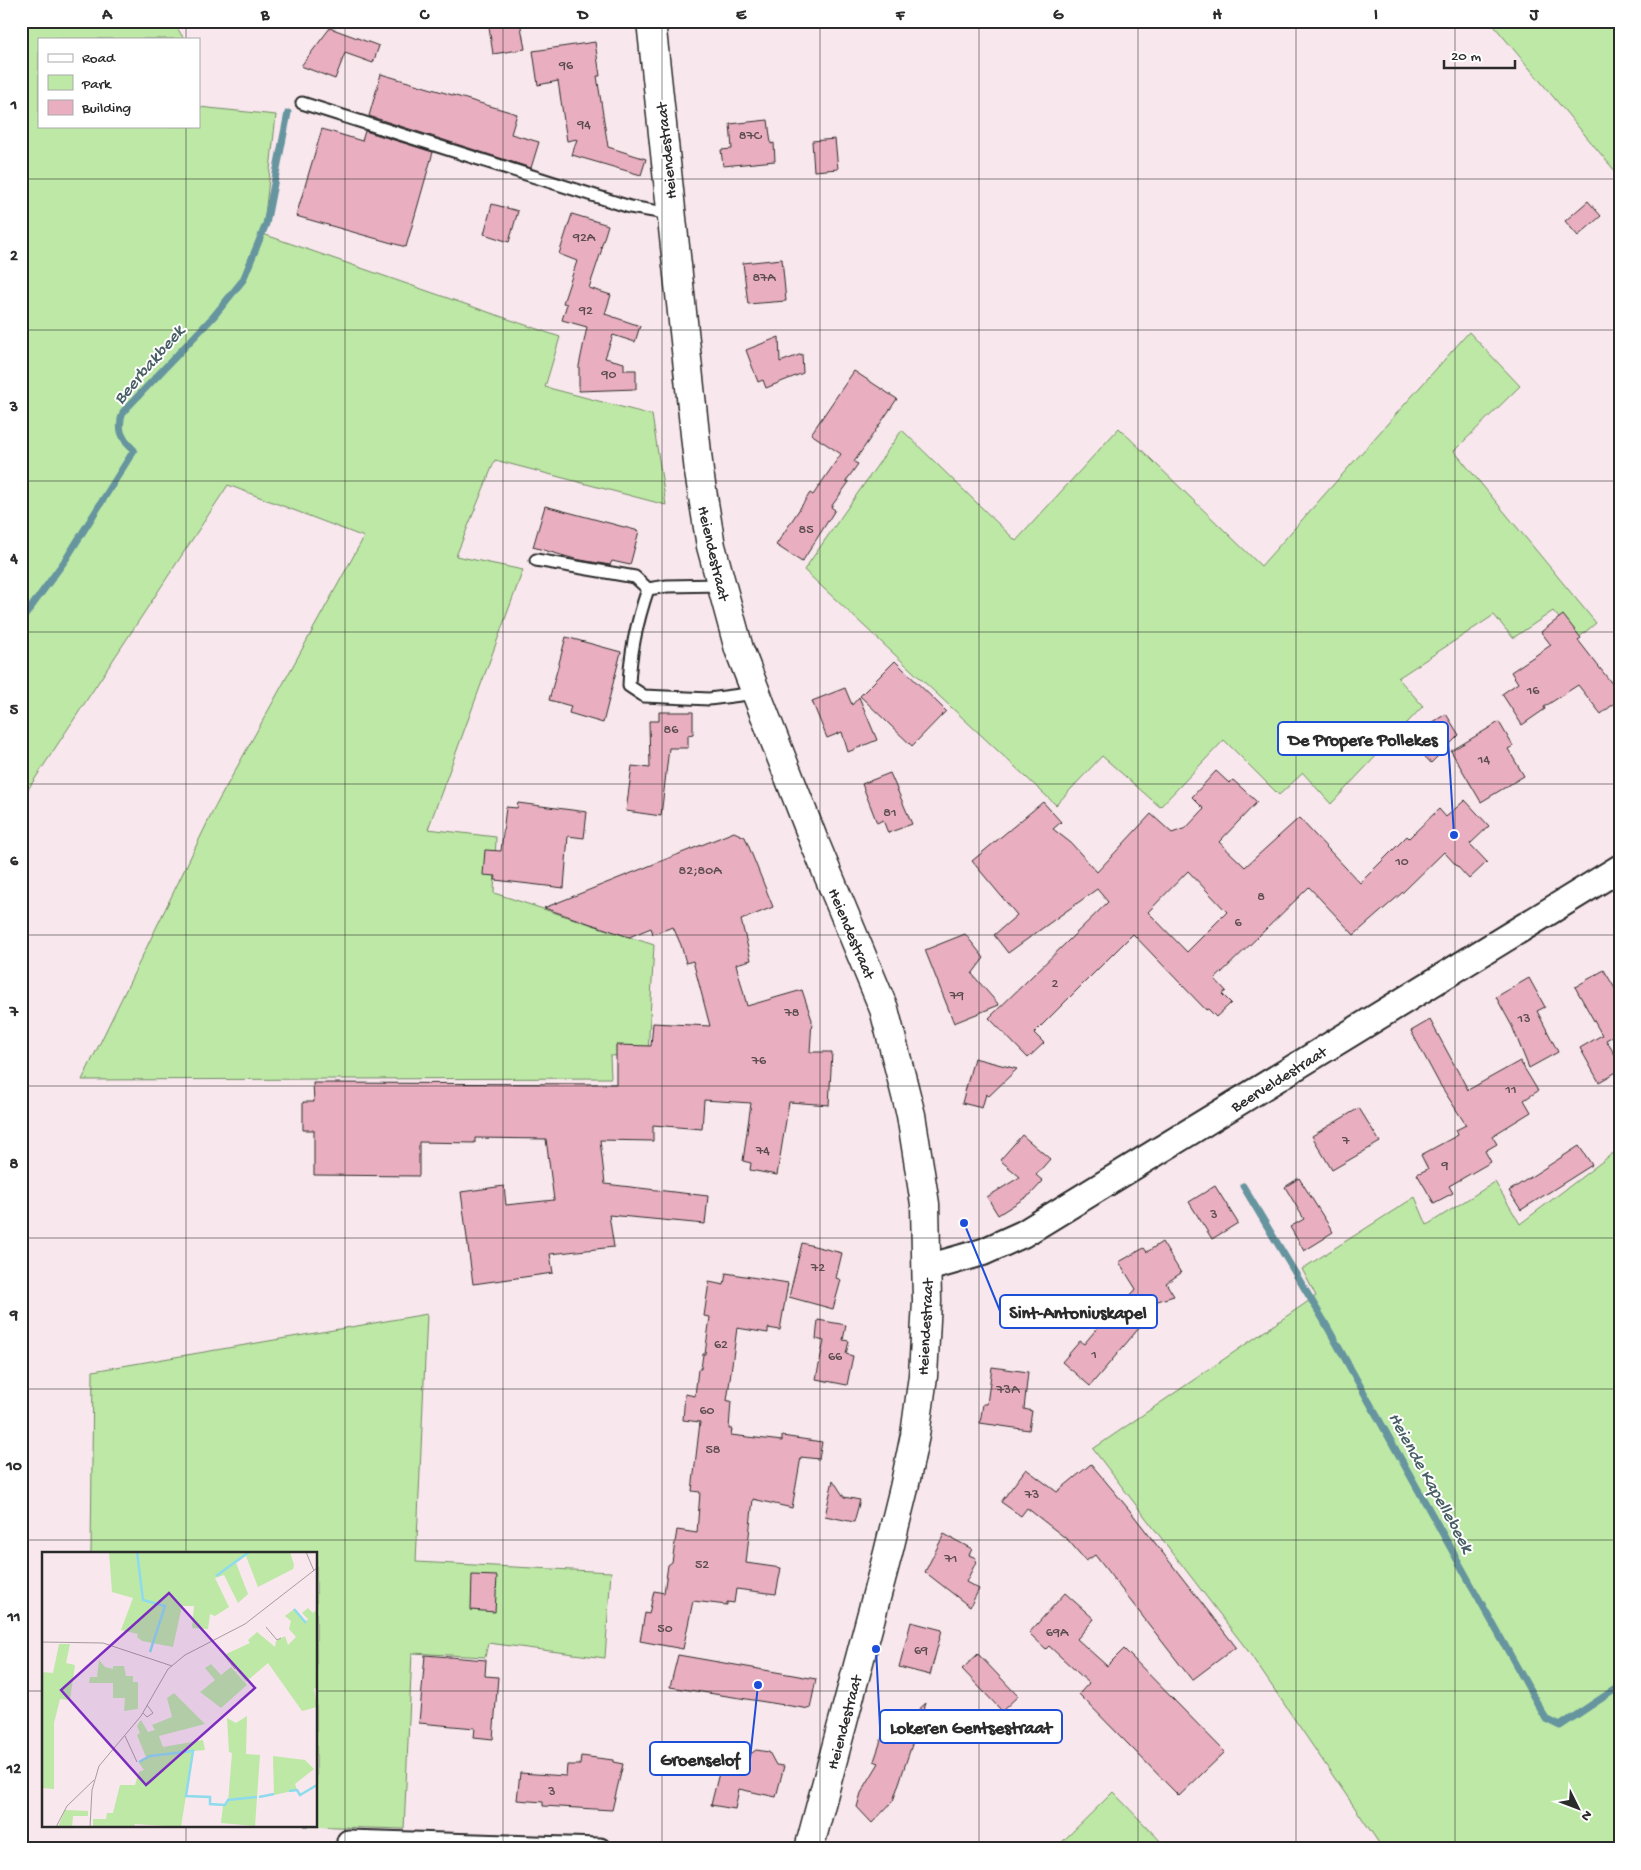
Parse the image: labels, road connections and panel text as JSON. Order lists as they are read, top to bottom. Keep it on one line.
{"streets":{"main road":["Heiendestraat"],"street":["Beerveldestraat"]},"crossings":[["Heiendestraat","Beerveldestraat"]],"water":["Beerbakbeek","Heiende Kapellebeek"],"places":["De Propere Pollekes","Sint-Antoniuskapel","Lokeren Gentsestraat","Groenselof"],"house_numbers":["96","94","87C","92A","87A","92","90","85","16","86","14","81","10","82;80A","8","6","2","79","78","13","76","11","7","74","9","3","72","62","1","66","73A","60","58","73","71","52","50","69A","69","3"],"legend":["Road","Park","Building"],"scale_bar":"20 m","north":"bottom right","grid":{"columns":["A","B","C","D","E","F","G","H","I","J"],"rows":["1","2","3","4","5","6","7","8","9","10","11","12"]}}
